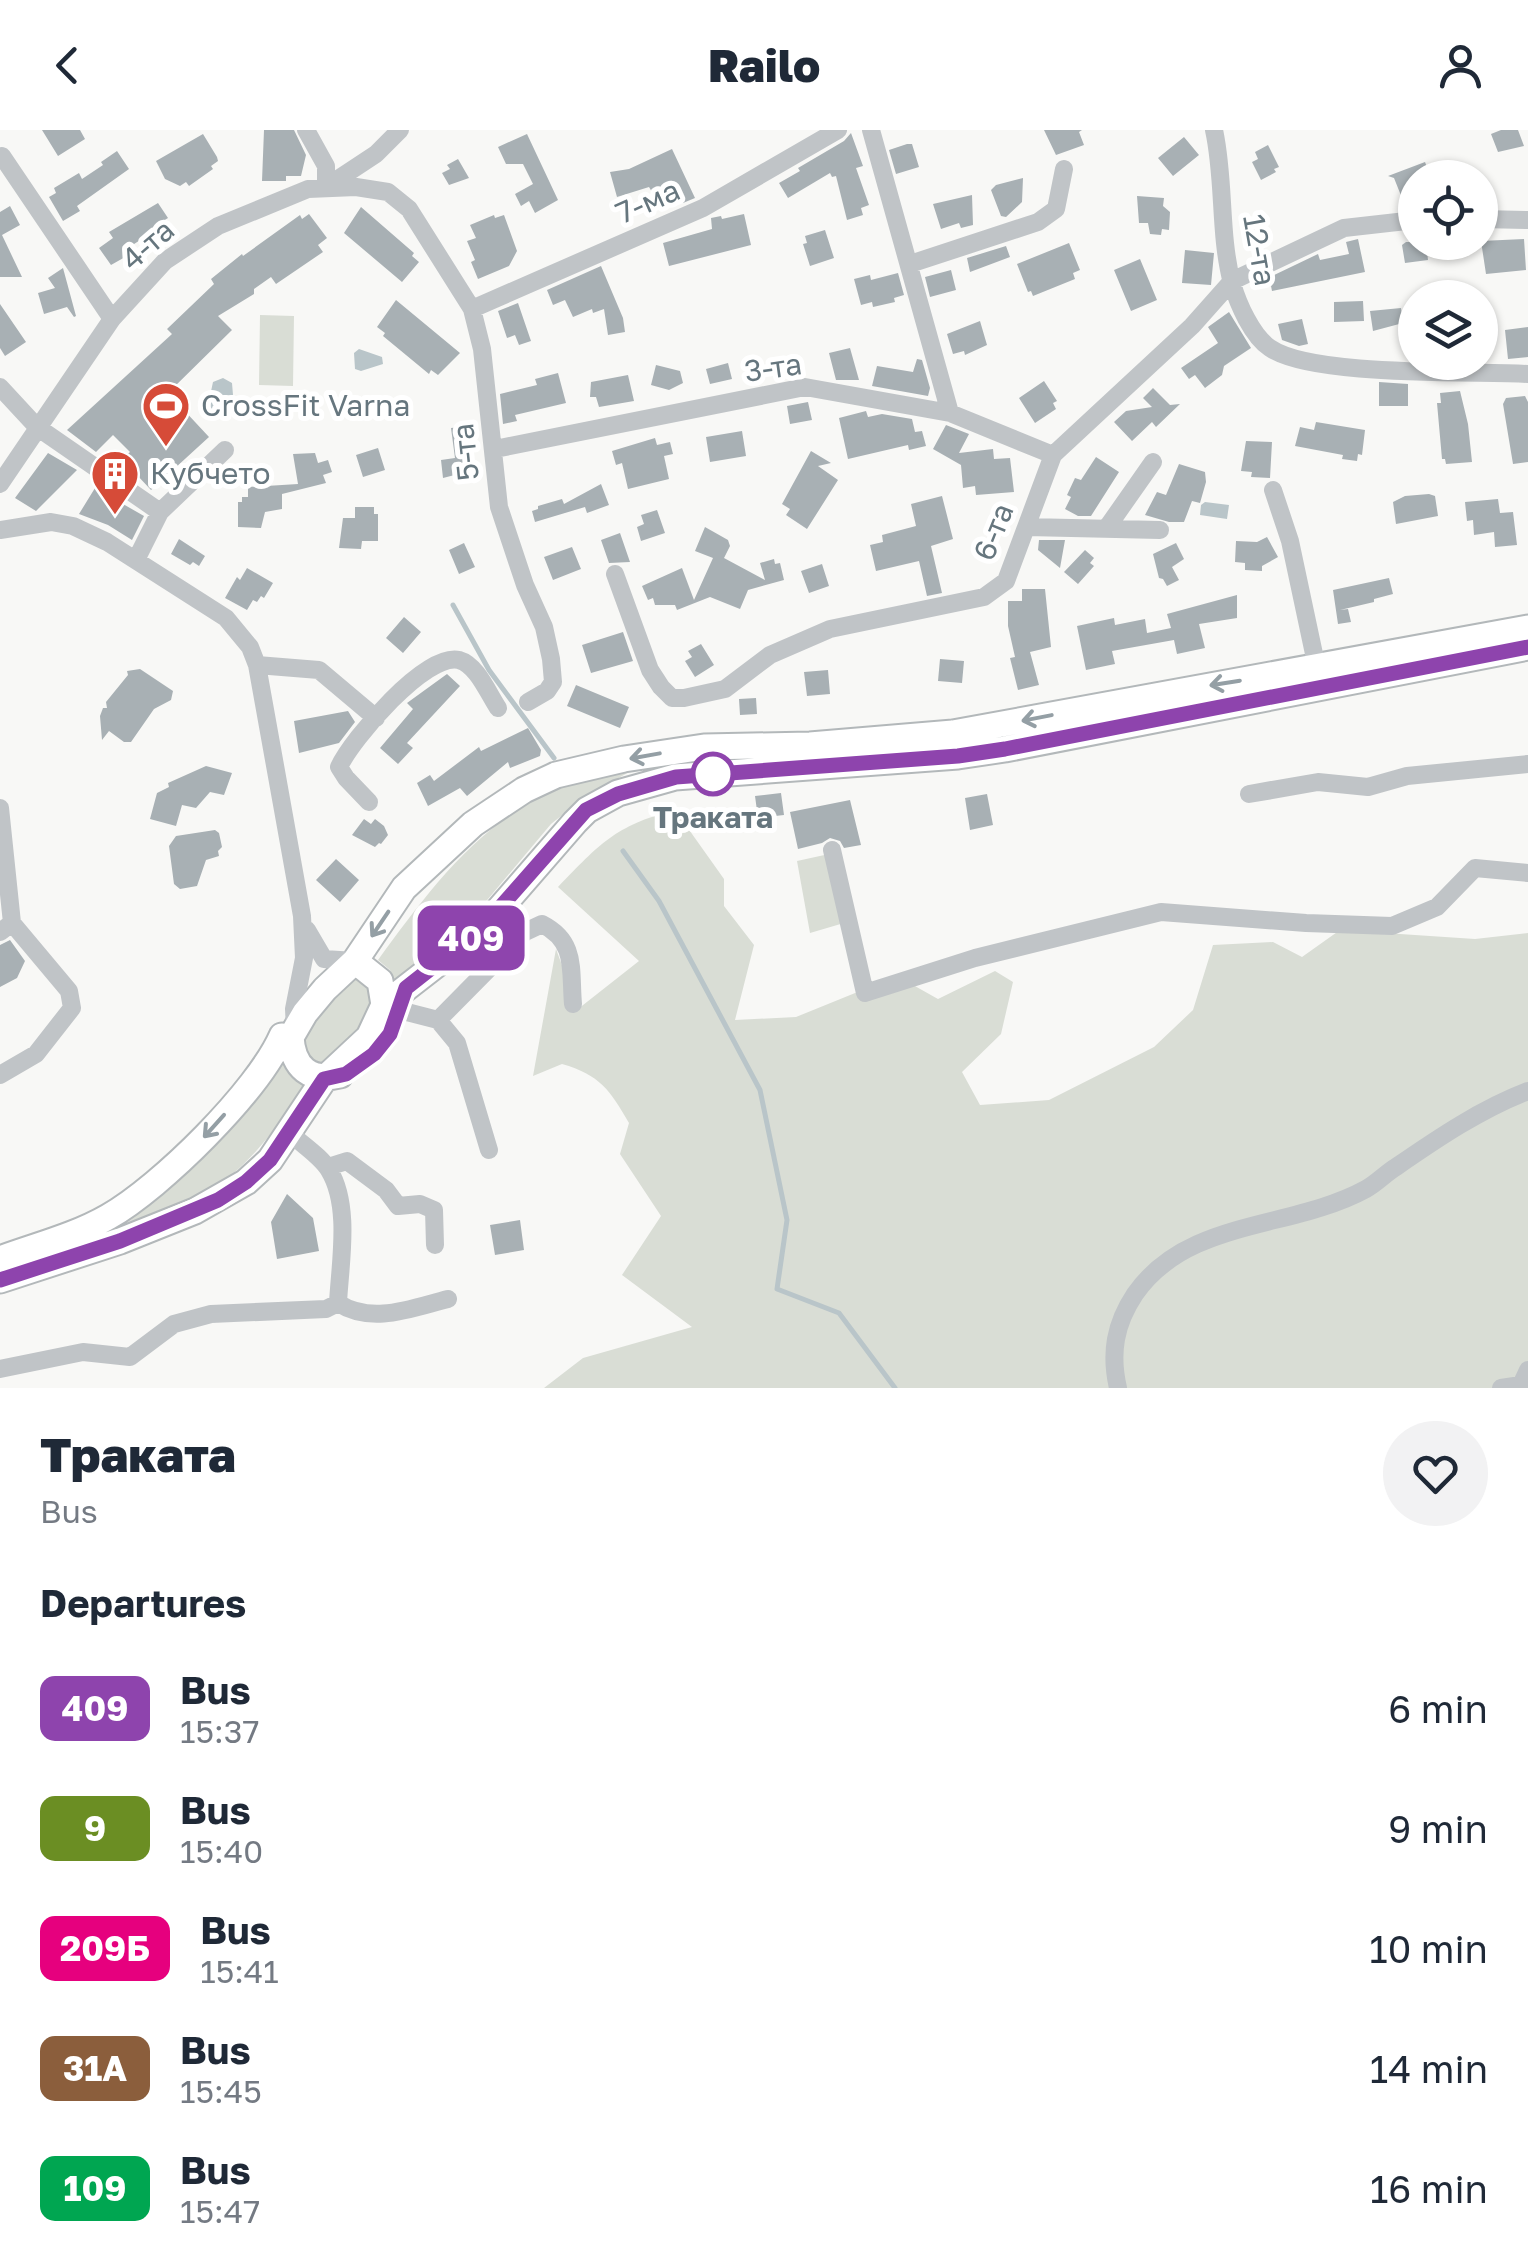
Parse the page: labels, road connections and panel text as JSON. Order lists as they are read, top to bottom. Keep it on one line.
{"streets":{"street":["7-ма","4-та","12-та","3-та","5-та","6-та"]},"crossings":[["7-ма","5-та"],["4-та","5-та"],["12-та","6-та"],["3-та","5-та"],["3-та","6-та"]],"places":{"sports":["CrossFit Varna"],"building":["Кубчето"],"other":["Траката"]},"lines":["bus line 409"],"page":{"header":"Railo","on_map":"409","heading":[["Траката","Bus"],"Departures"],"list":[{"mark":"409","name":"Bus","note":"15:37","value":"6 min"},{"mark":"9","name":"Bus","note":"15:40","value":"9 min"},{"mark":"209Б","name":"Bus","note":"15:41","value":"10 min"},{"mark":"31А","name":"Bus","note":"15:45","value":"14 min"},{"mark":"109","name":"Bus","note":"15:47","value":"16 min"}]}}
